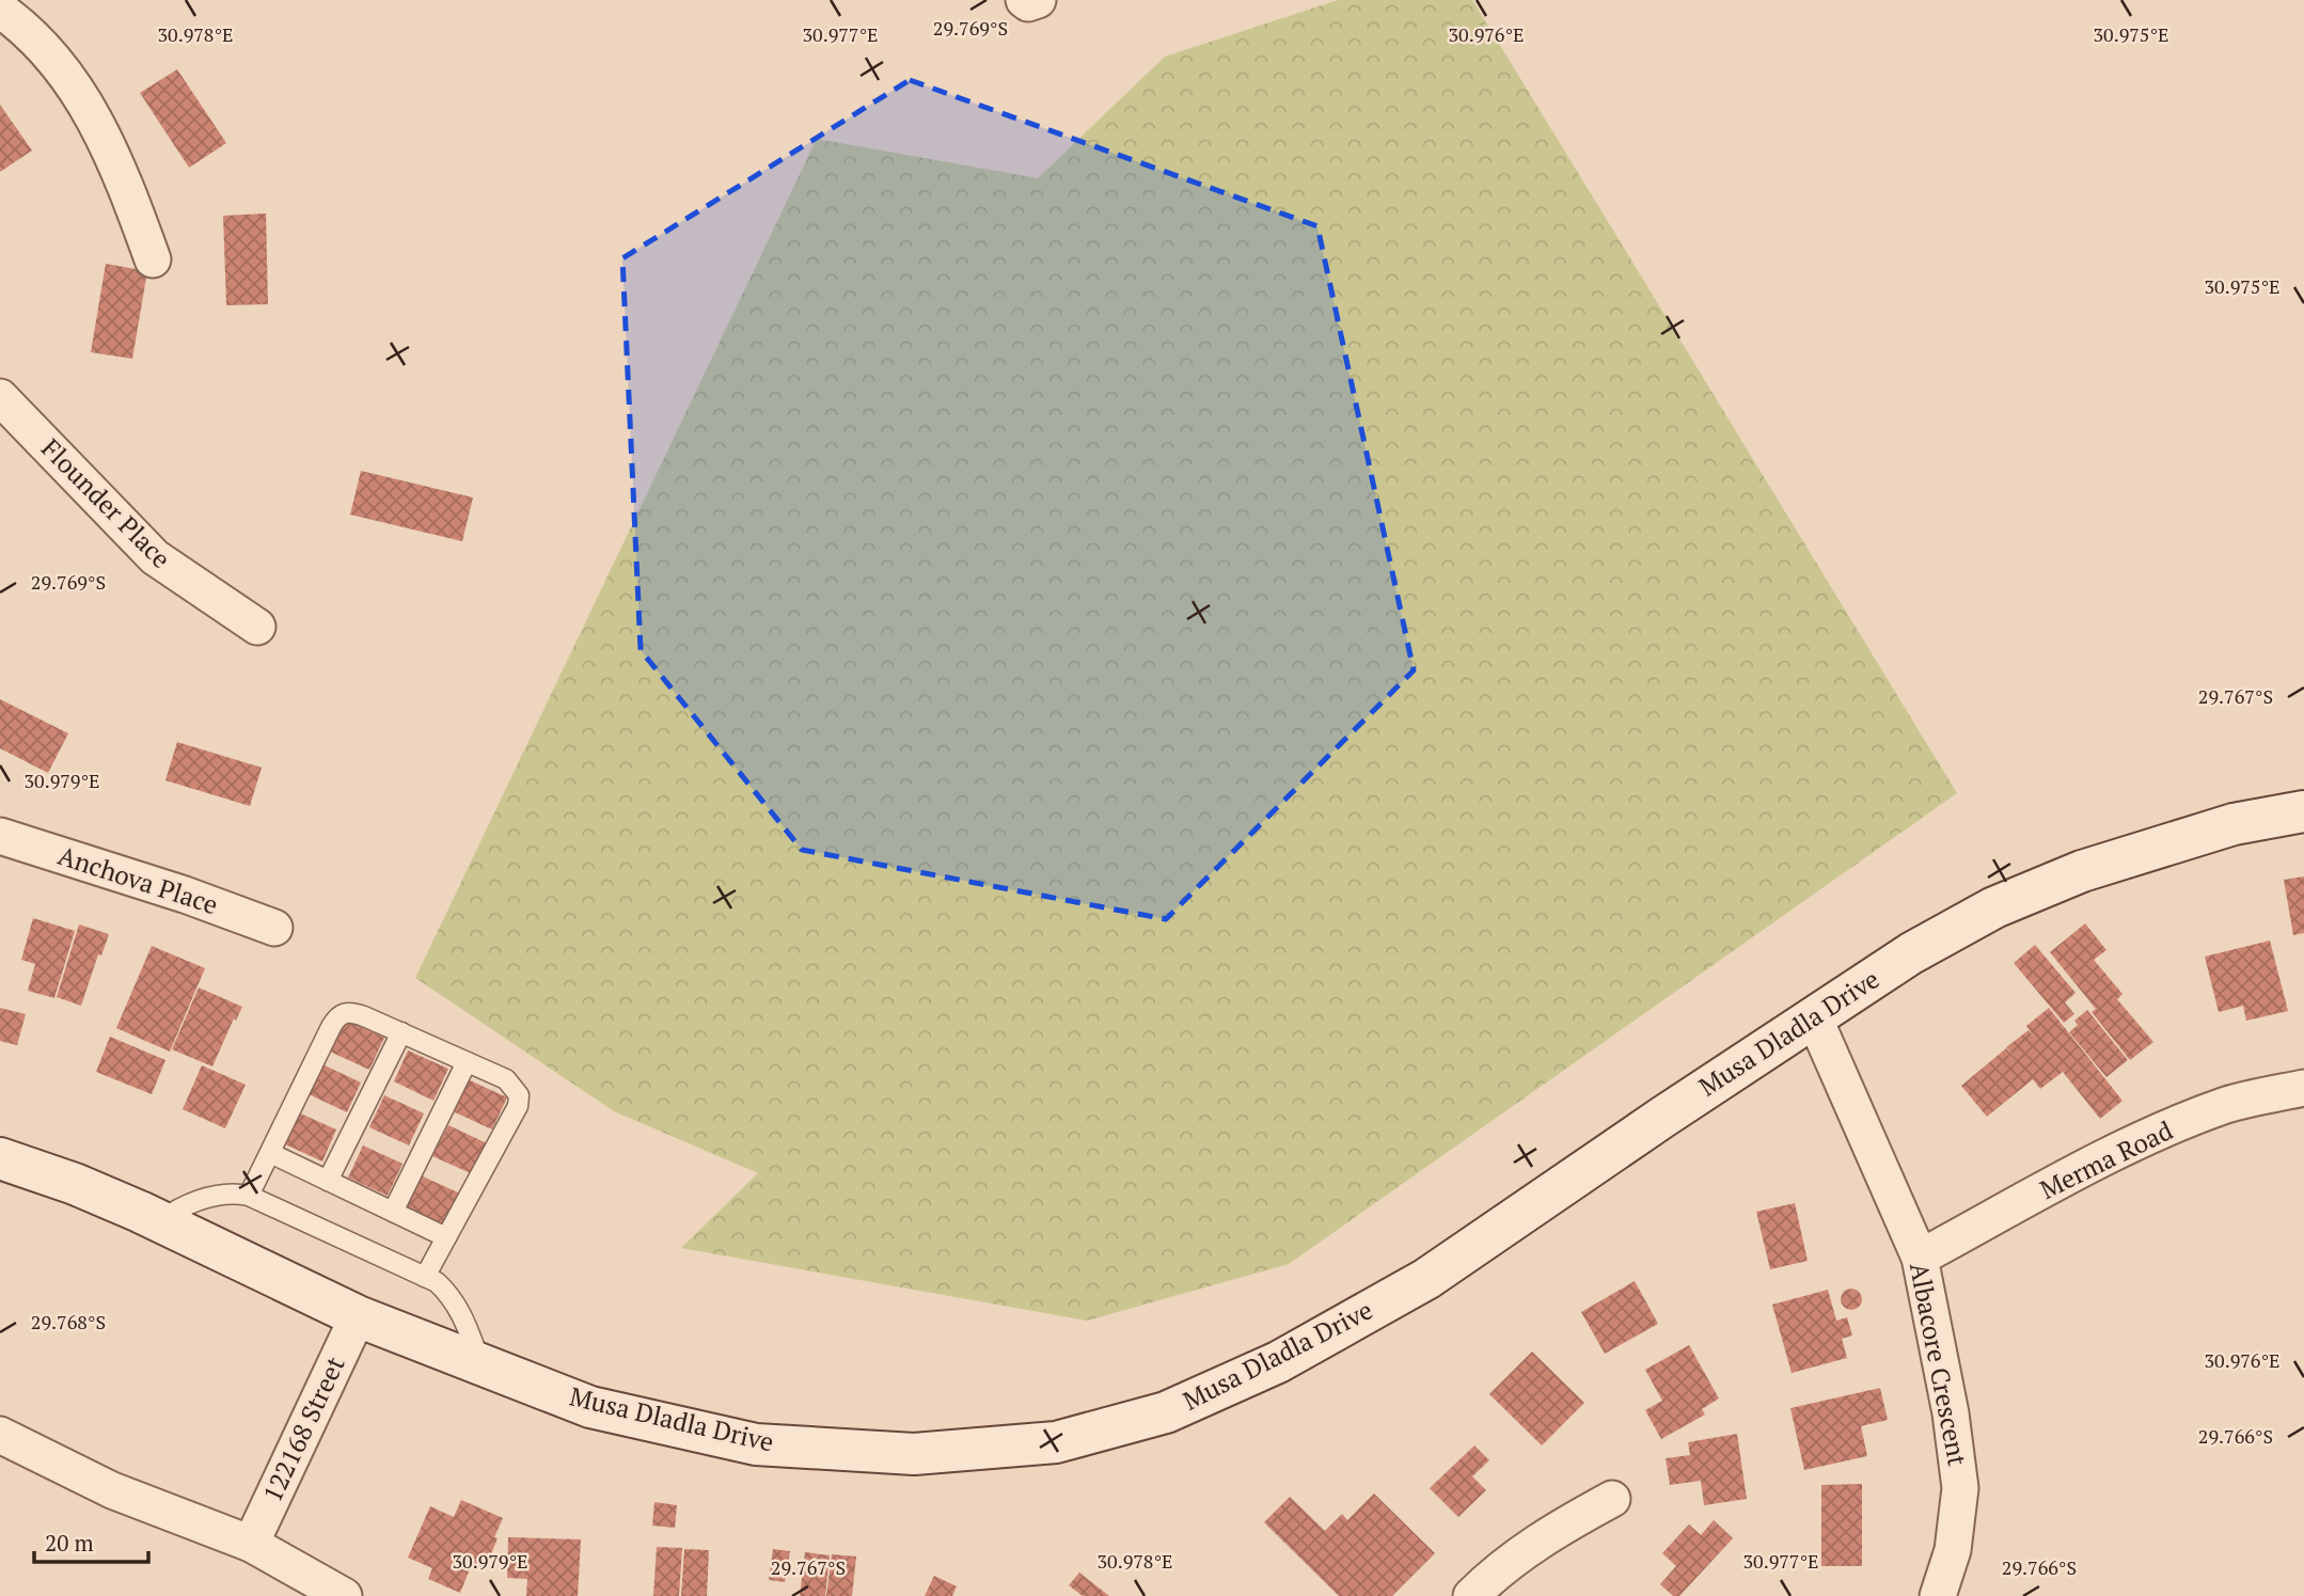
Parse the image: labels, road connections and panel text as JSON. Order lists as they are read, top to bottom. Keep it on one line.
{"streets":{"street":["Flounder Place","Anchova Place","Musa Dladla Drive","Merma Road","Albacore Crescent","122168 Street"]},"crossings":[["Musa Dladla Drive","Albacore Crescent"],["Musa Dladla Drive","122168 Street"],["Merma Road","Albacore Crescent"]],"scale_bar":"20 m","coordinates":["29.769°S","30.975°E","30.978°E","30.977°E","30.976°E","29.767°S","30.979°E","29.768°S","29.766°S"]}
